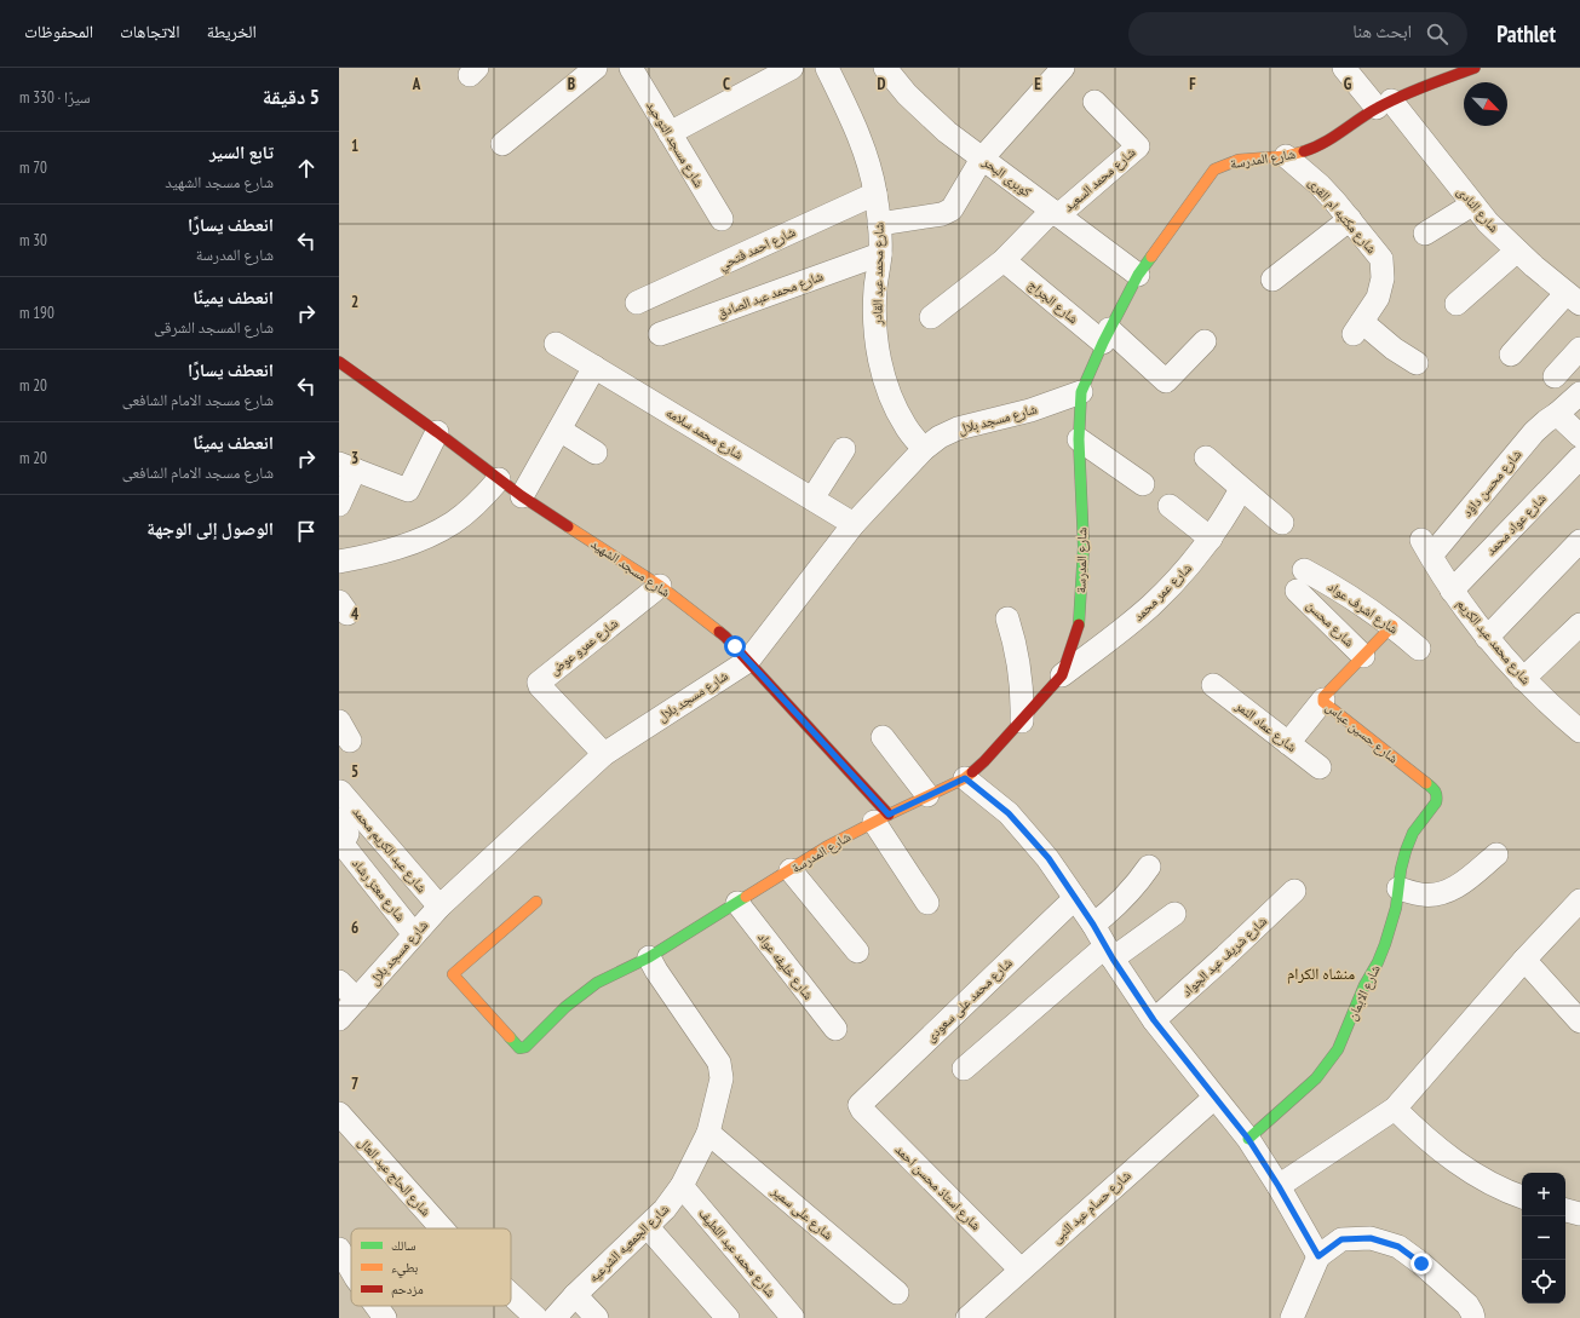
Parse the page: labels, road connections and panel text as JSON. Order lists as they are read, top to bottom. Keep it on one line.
{"streets":{"street":["شارع مسجد التوحيد","شارع المدرسة","كوبرى البحر","شارع محمد السعيد","شارع النادى","شارع مكتبه ام القرى","شارع احمد فتحي","شارع محمد عبد القادر","شارع محمد عبد الصادق","شارع الجراج","شارع مسجد بلال","شارع محمد سلامه","شارع محسن داؤد","شارع عواد محمد","شارع مسجد الشهيد","شارع عمر محمد","شارع اشرف عواد","شارع محسن","شارع محمد عبد الكريم","شارع عمرو عوض","شارع عماد النمر","شارع حسين عباس","شارع عبد الكريم محمد","شارع معتز رشاد","شارع شريف عبد الجواد","شارع خليفه عواد","شارع الايمان","شارع محمد على سعودى","شارع الحاج عبد العال","شارع استاذ محسن احمد","شارع حسام عبد النبى","شارع على سمير","شارع الجمعيه الشرعيه","شارع محمد عبد اللطيف"]},"crossings":[["شارع المدرسة","كوبرى البحر"],["شارع المدرسة","شارع النادى"],["شارع المدرسة","شارع مكتبه ام القرى"],["شارع المدرسة","شارع الجراج"],["شارع المدرسة","شارع مسجد بلال"],["شارع المدرسة","شارع مسجد الشهيد"],["شارع المدرسة","شارع عمر محمد"],["شارع المدرسة","شارع خليفه عواد"],["شارع المدرسة","شارع الجمعيه الشرعيه"],["كوبرى البحر","شارع محمد السعيد"],["شارع احمد فتحي","شارع محمد عبد القادر"],["شارع محمد عبد القادر","شارع محمد عبد الصادق"],["شارع محمد عبد القادر","شارع مسجد بلال"],["شارع مسجد بلال","شارع محمد سلامه"],["شارع مسجد بلال","شارع مسجد الشهيد"],["شارع مسجد بلال","شارع عمرو عوض"],["شارع مسجد بلال","شارع عبد الكريم محمد"],["شارع مسجد بلال","شارع معتز رشاد"],["شارع محسن داؤد","شارع محمد عبد الكريم"],["شارع عواد محمد","شارع محمد عبد الكريم"],["شارع مسجد الشهيد","شارع عمرو عوض"],["شارع اشرف عواد","شارع محسن"],["شارع اشرف عواد","شارع حسين عباس"],["شارع محسن","شارع حسين عباس"],["شارع حسين عباس","شارع الايمان"],["شارع محمد على سعودى","شارع استاذ محسن احمد"],["شارع استاذ محسن احمد","شارع حسام عبد النبى"],["شارع على سمير","شارع الجمعيه الشرعيه"],["شارع الجمعيه الشرعيه","شارع محمد عبد اللطيف"]],"districts":["منشاه الكرام"],"legend":["سالك","بطيء","مزدحم"],"north":"bottom right","page":{"header":"Pathlet","search":"ابحث هنا","nav":["الخريطة","الاتجاهات","المحفوظات"],"heading":["5 دقيقة","سيرًا · 330 m"],"list":[["تابع السير","شارع مسجد الشهيد","70 m"],["انعطف يسارًا","شارع المدرسة","30 m"],["انعطف يمينًا","شارع المسجد الشرقى","190 m"],["انعطف يسارًا","شارع مسجد الامام الشافعى","20 m"],["انعطف يمينًا","شارع مسجد الامام الشافعى","20 m"],"الوصول إلى الوجهة"],"map_buttons":["+","−"]},"grid":{"columns":["A","B","C","D","E","F","G"],"rows":["1","2","3","4","5","6","7"]}}
